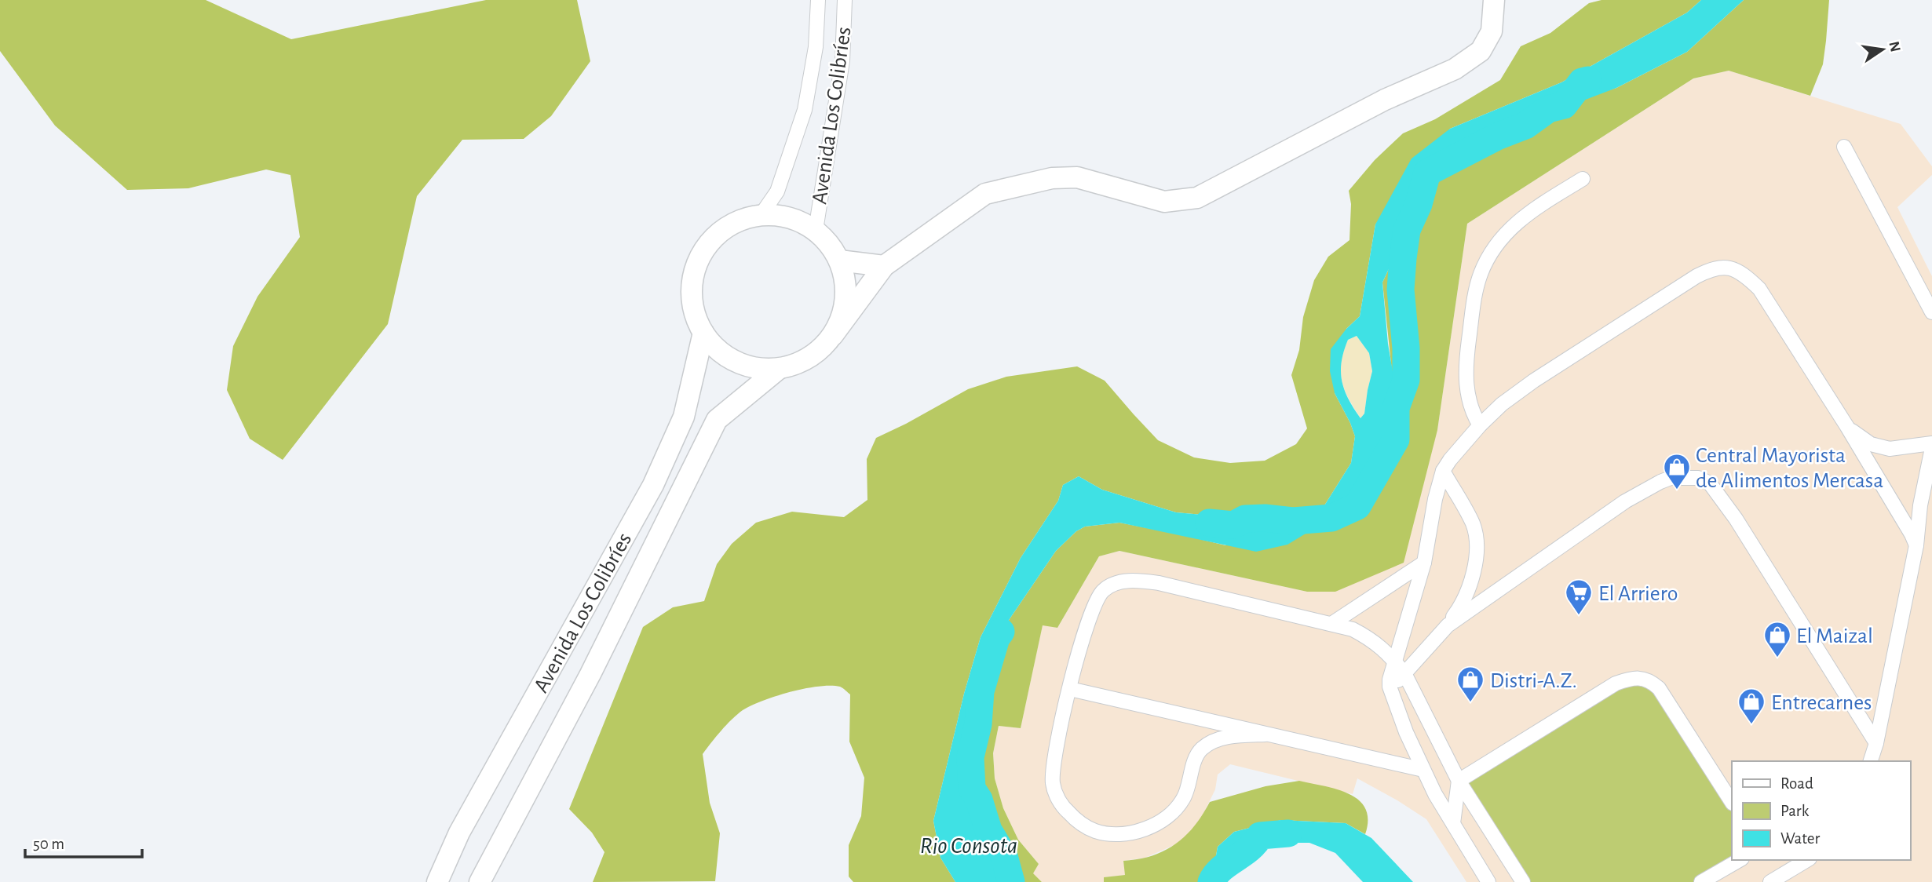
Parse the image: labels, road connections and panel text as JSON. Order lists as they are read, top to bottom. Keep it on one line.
{"streets":{"main road":["Avenida Los Colibríes"]},"water":["Rio Consota"],"places":{"shop":["Central Mayorista de Alimentos Mercasa","El Maizal","Distri-A.Z.","Entrecarnes"],"supermarket":["El Arriero"]},"legend":["Road","Park","Water"],"scale_bar":"50 m","north":"right"}
